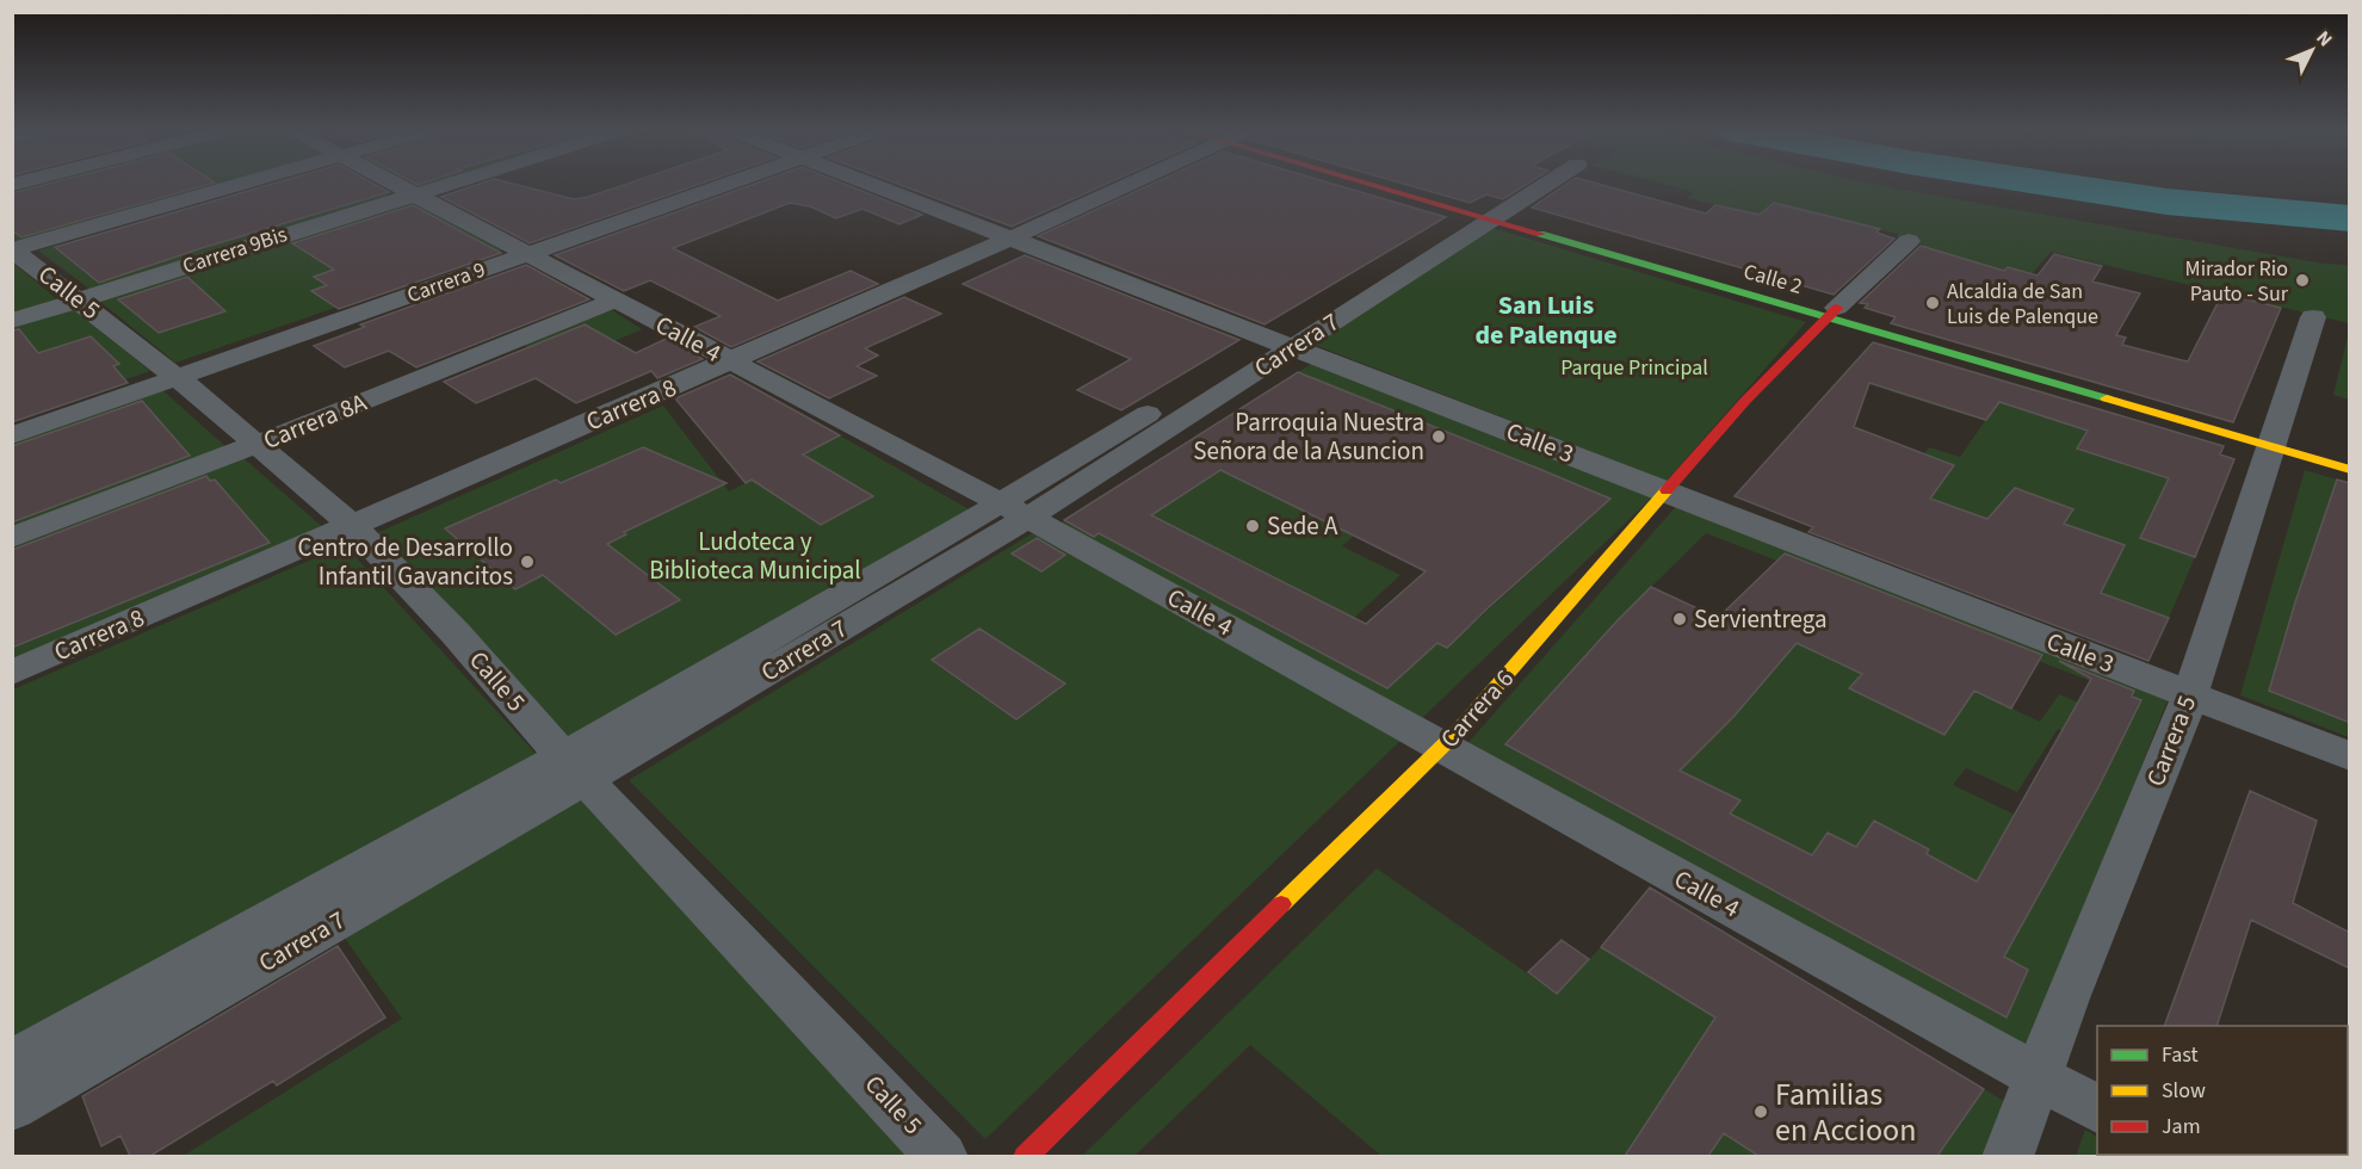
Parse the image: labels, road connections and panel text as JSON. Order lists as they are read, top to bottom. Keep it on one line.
{"streets":{"street":["Carrera 9Bis","Calle 2","Carrera 9","Calle 5","Calle 4","Carrera 7","Carrera 8","Carrera 8A","Calle 3","Carrera 6","Carrera 5"]},"crossings":[["Carrera 9Bis","Calle 5"],["Carrera 9Bis","Calle 4"],["Calle 2","Carrera 7"],["Calle 2","Carrera 6"],["Calle 2","Carrera 5"],["Carrera 9","Calle 5"],["Carrera 9","Calle 4"],["Calle 5","Carrera 7"],["Calle 5","Carrera 8"],["Calle 5","Carrera 8A"],["Calle 4","Carrera 7"],["Calle 4","Carrera 8"],["Calle 4","Carrera 8A"],["Calle 4","Carrera 6"],["Calle 4","Carrera 5"],["Carrera 7","Calle 3"],["Carrera 8","Calle 3"],["Calle 3","Carrera 6"],["Calle 3","Carrera 5"]],"districts":["San Luis de Palenque"],"parks":["Parque Principal","Ludoteca y Biblioteca Municipal"],"places":["Mirador Rio Pauto - Sur","Alcaldia de San Luis de Palenque","Parroquia Nuestra Señora de la Asuncion","Sede A","Centro de Desarrollo Infantil Gavancitos","Servientrega","Familias en Accioon"],"legend":["Fast","Slow","Jam"],"north":"top right"}
